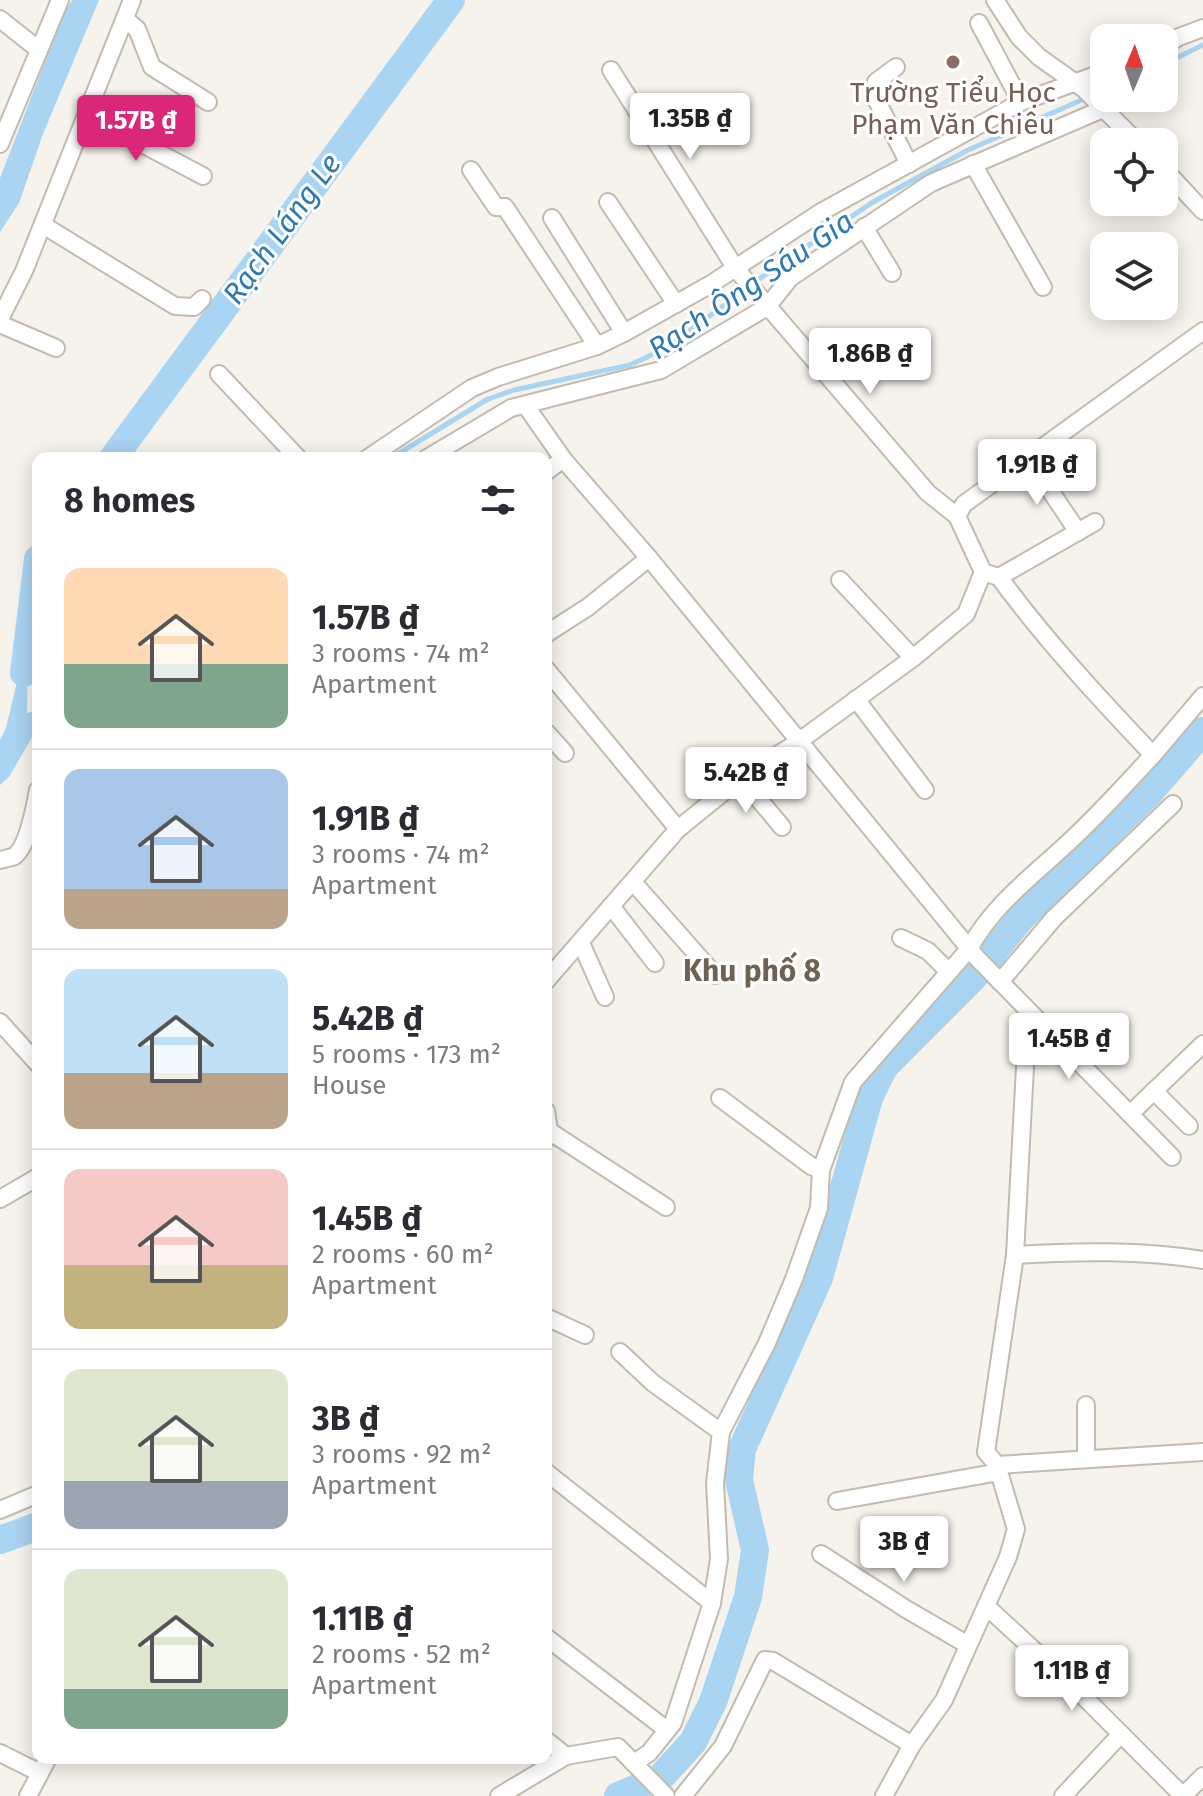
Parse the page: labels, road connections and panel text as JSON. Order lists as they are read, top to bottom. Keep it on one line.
{"districts":["Khu phố 8"],"water":["Rạch Láng Le","Rạch Ông Sáu Gia"],"places":["Trường Tiểu Học Phạm Văn Chiêu"],"north":"top","page":{"price":["1.35B ₫","1.57B ₫","1.86B ₫","1.91B ₫","5.42B ₫","1.45B ₫","3B ₫","1.11B ₫"],"heading":"8 homes","list":[{"name":"1.57B ₫","note":"3 rooms · 74 m² · Apartment"},{"name":"1.91B ₫","note":"3 rooms · 74 m² · Apartment"},{"name":"5.42B ₫","note":"5 rooms · 173 m² · House"},{"name":"1.45B ₫","note":"2 rooms · 60 m² · Apartment"},{"name":"3B ₫","note":"3 rooms · 92 m² · Apartment"},{"name":"1.11B ₫","note":"2 rooms · 52 m² · Apartment"}]}}
